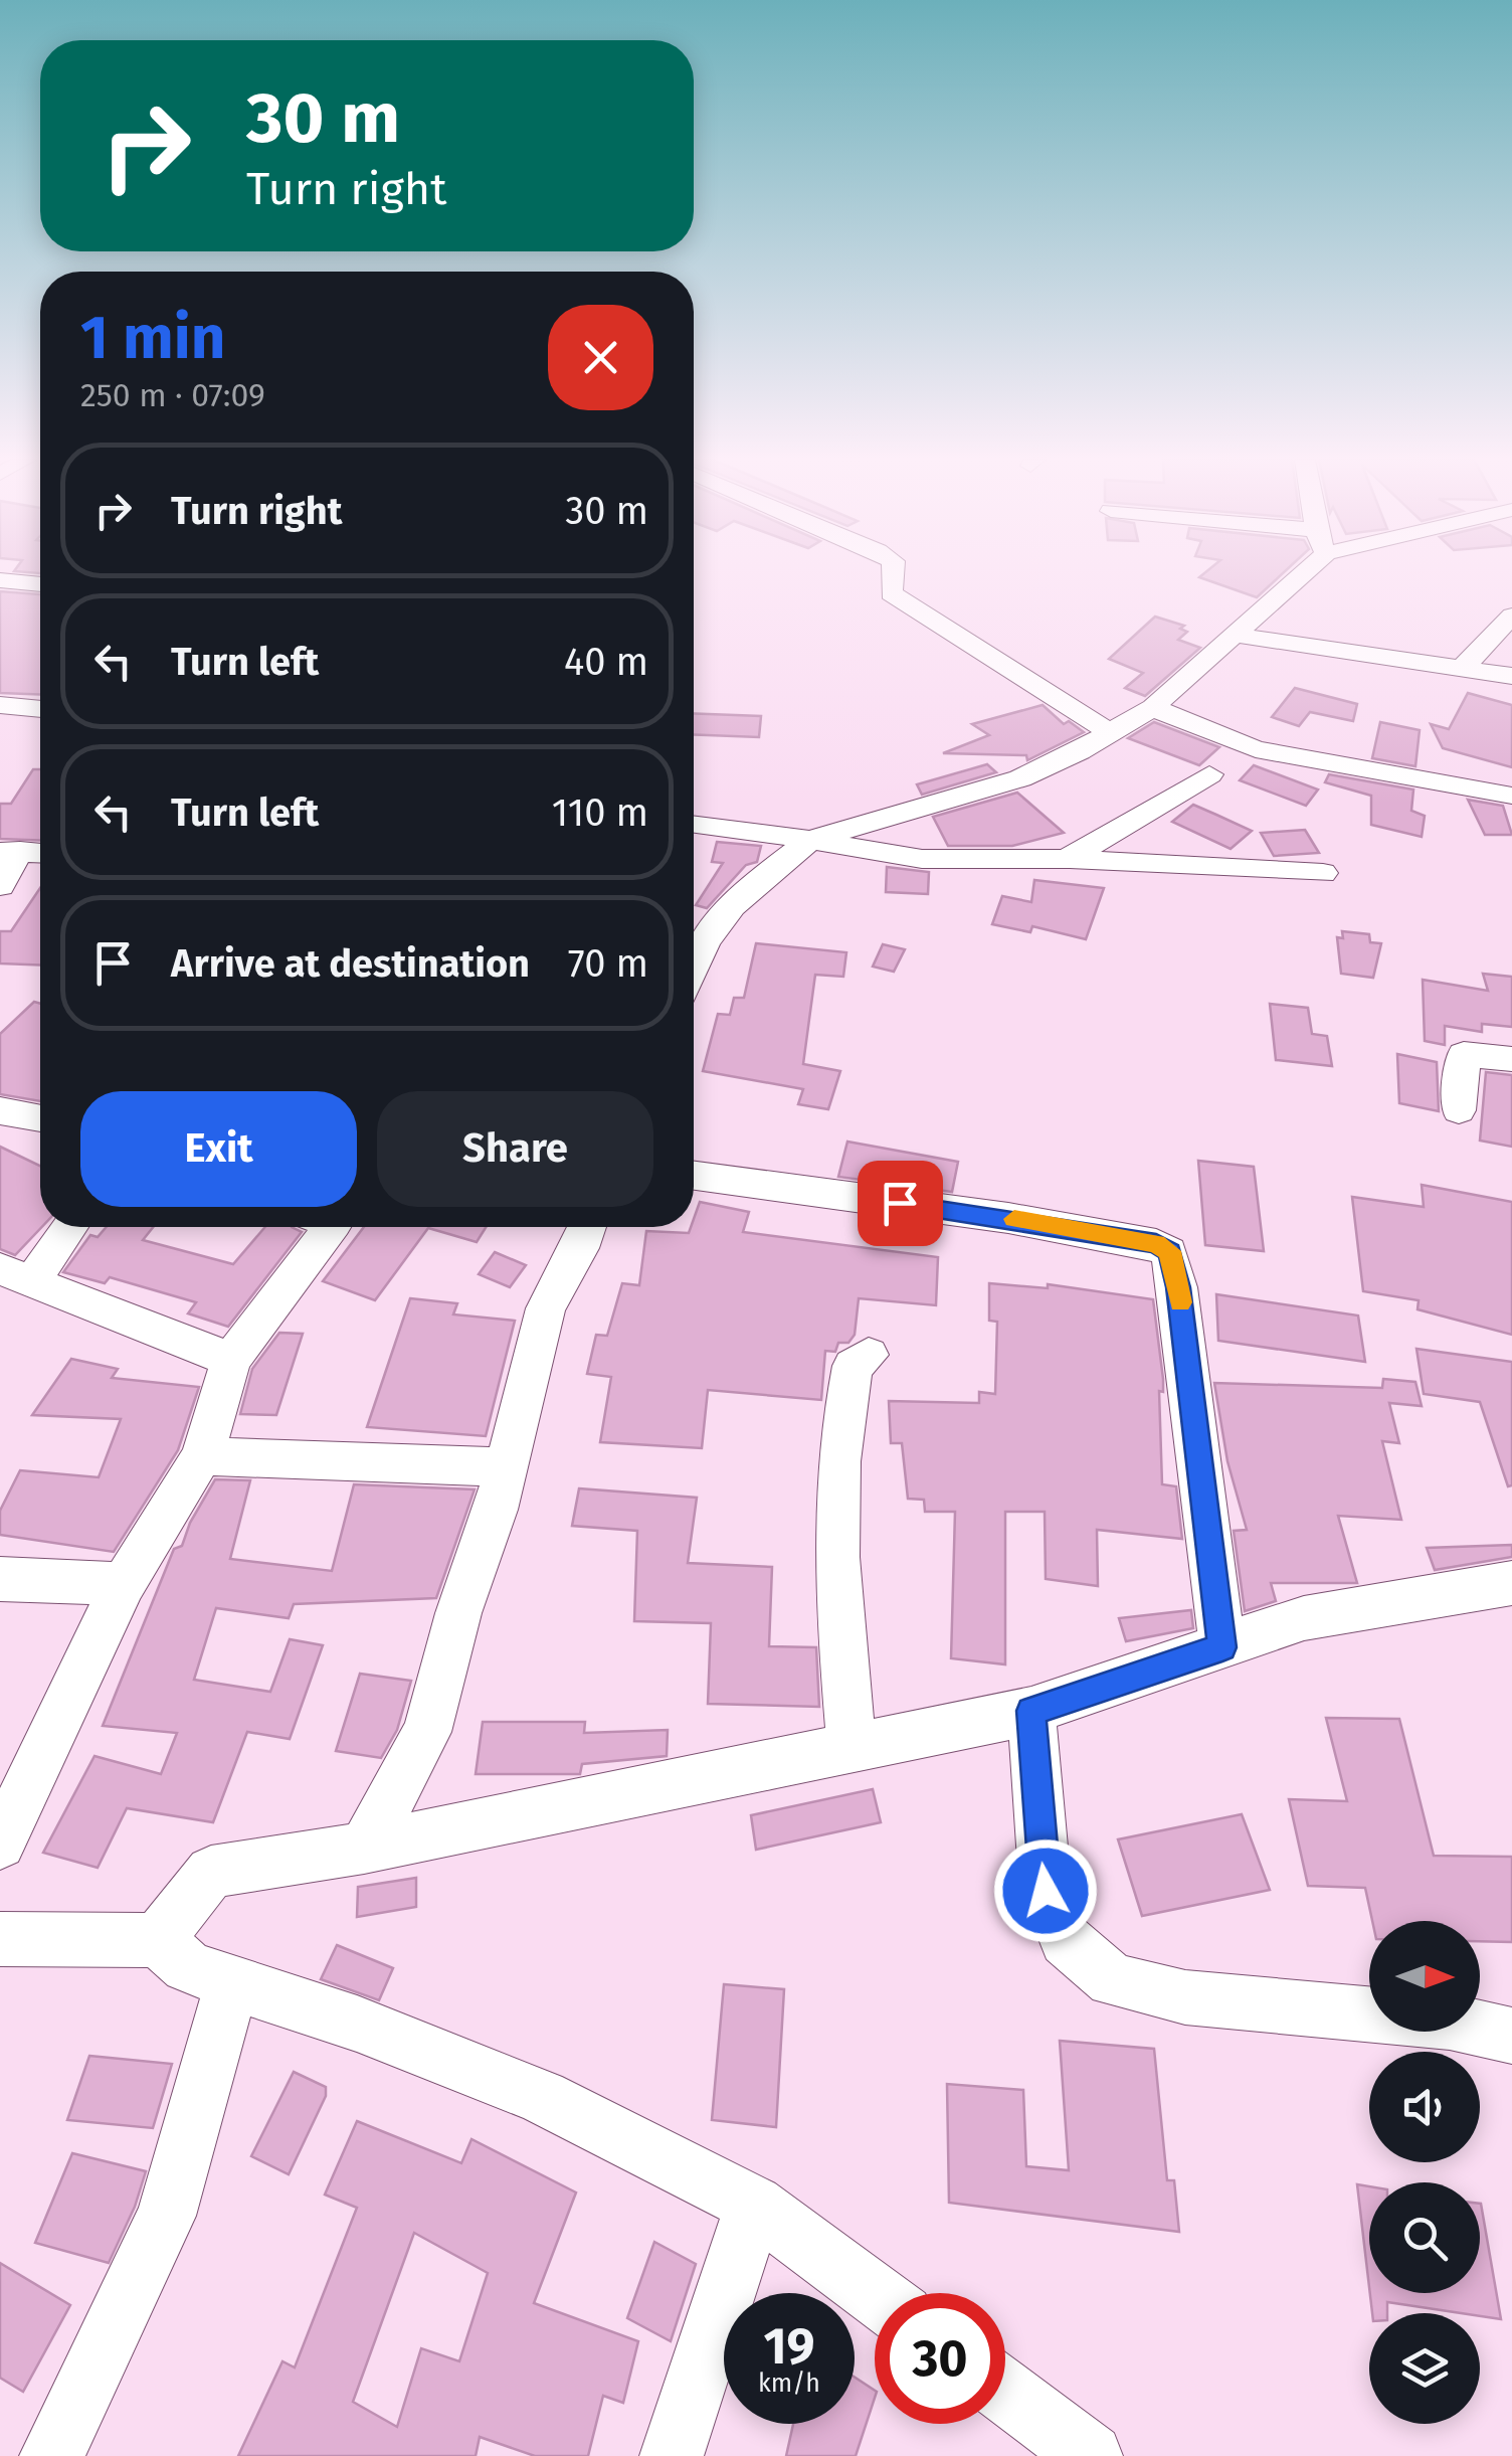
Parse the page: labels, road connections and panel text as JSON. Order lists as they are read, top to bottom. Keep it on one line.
{"north":"right","page":{"turn":["30 m","Turn right"],"heading":["1 min","250 m · 07:09"],"list":[{"name":"Turn right","value":"30 m"},{"name":"Turn left","value":"40 m"},{"name":"Turn left","value":"110 m"},{"name":"Arrive at destination","value":"70 m"}],"buttons":["Exit","Share"],"speed":"19 km/h","limit":"30"}}
